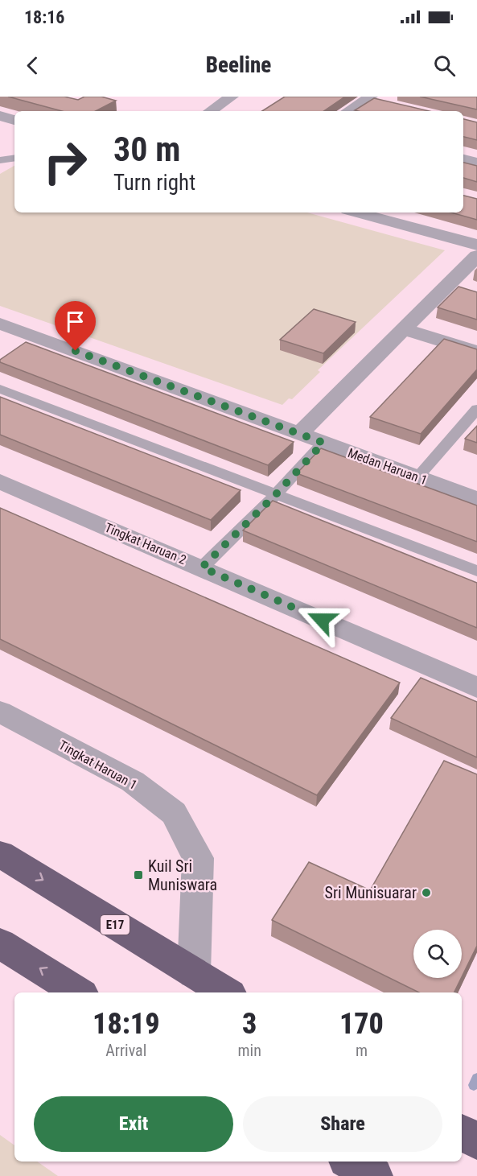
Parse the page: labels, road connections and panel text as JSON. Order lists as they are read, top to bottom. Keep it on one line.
{"streets":{"highway":["E17"],"street":["Medan Haruan 1","Tingkat Haruan 2","Tingkat Haruan 1"]},"crossings":[["Tingkat Haruan 1","E17"]],"places":{"transit":["Kuil Sri Muniswara"],"other":["Sri Munisuarar"]},"page":{"status":"18:16","header":"Beeline","turn":["30 m","Turn right"],"eta":["18:19","Arrival","3","min","170","m"],"buttons":["Exit","Share"]}}
